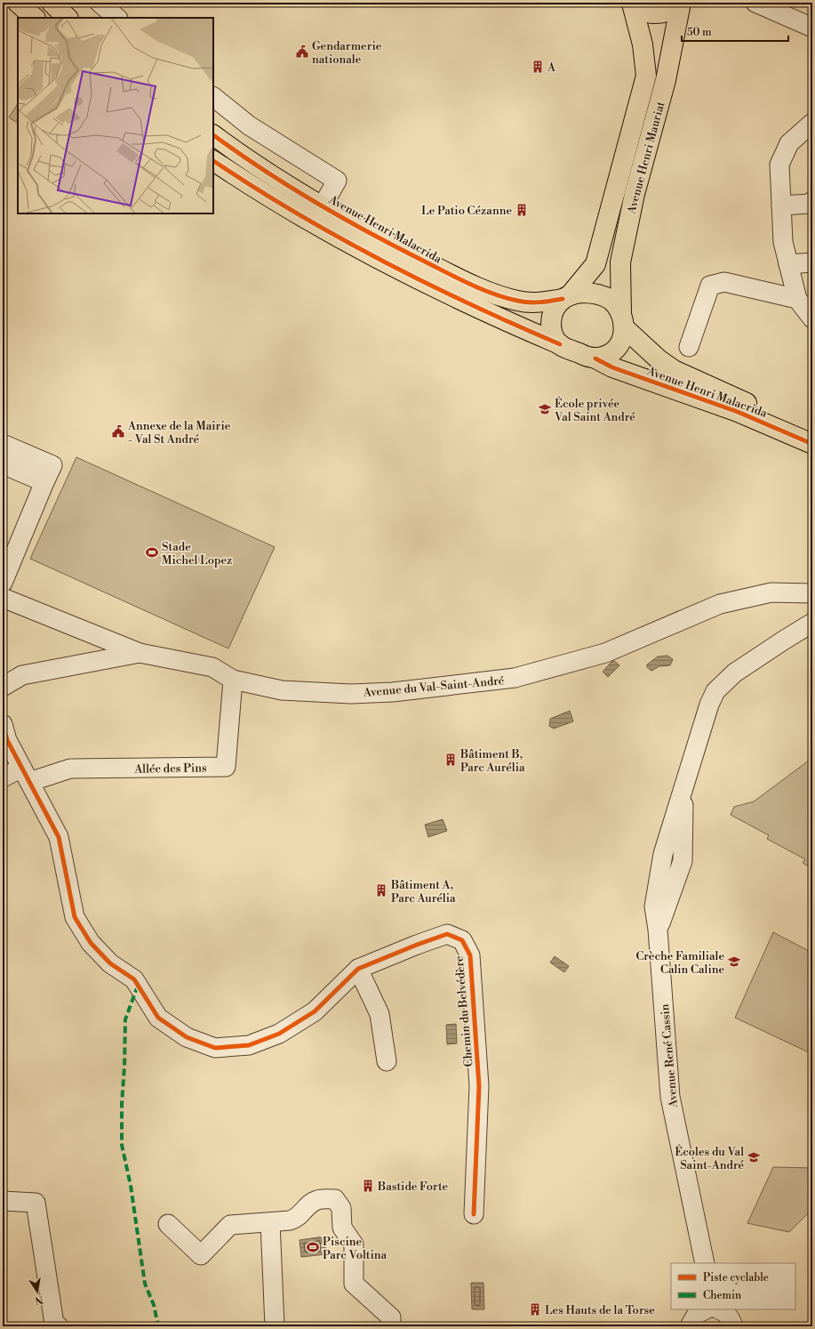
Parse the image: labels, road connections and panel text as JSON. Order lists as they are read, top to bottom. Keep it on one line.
{"streets":{"main road":["Avenue Henri Mauriat","Avenue Henri Malacrida"],"street":["Avenue du Val-Saint-André","Allée des Pins","Chemin du Belvédère","Avenue René Cassin"]},"crossings":[["Avenue Henri Mauriat","Avenue Henri Malacrida"],["Avenue du Val-Saint-André","Allée des Pins"],["Allée des Pins","Chemin du Belvédère"]],"places":{"public building":["Gendarmerie nationale","Annexe de la Mairie - Val St André"],"building":["A","Le Patio Cézanne","Bâtiment B, Parc Aurélia","Bâtiment A, Parc Aurélia","Bastide Forte","Les Hauts de la Torse"],"school or university":["École privée Val Saint André","Crèche Familiale Calin Caline","Écoles du Val Saint-André"],"sports":["Stade Michel Lopez","Piscine Parc Voltina"]},"legend":["Piste cyclable","Chemin"],"scale_bar":"50 m","north":"bottom"}
